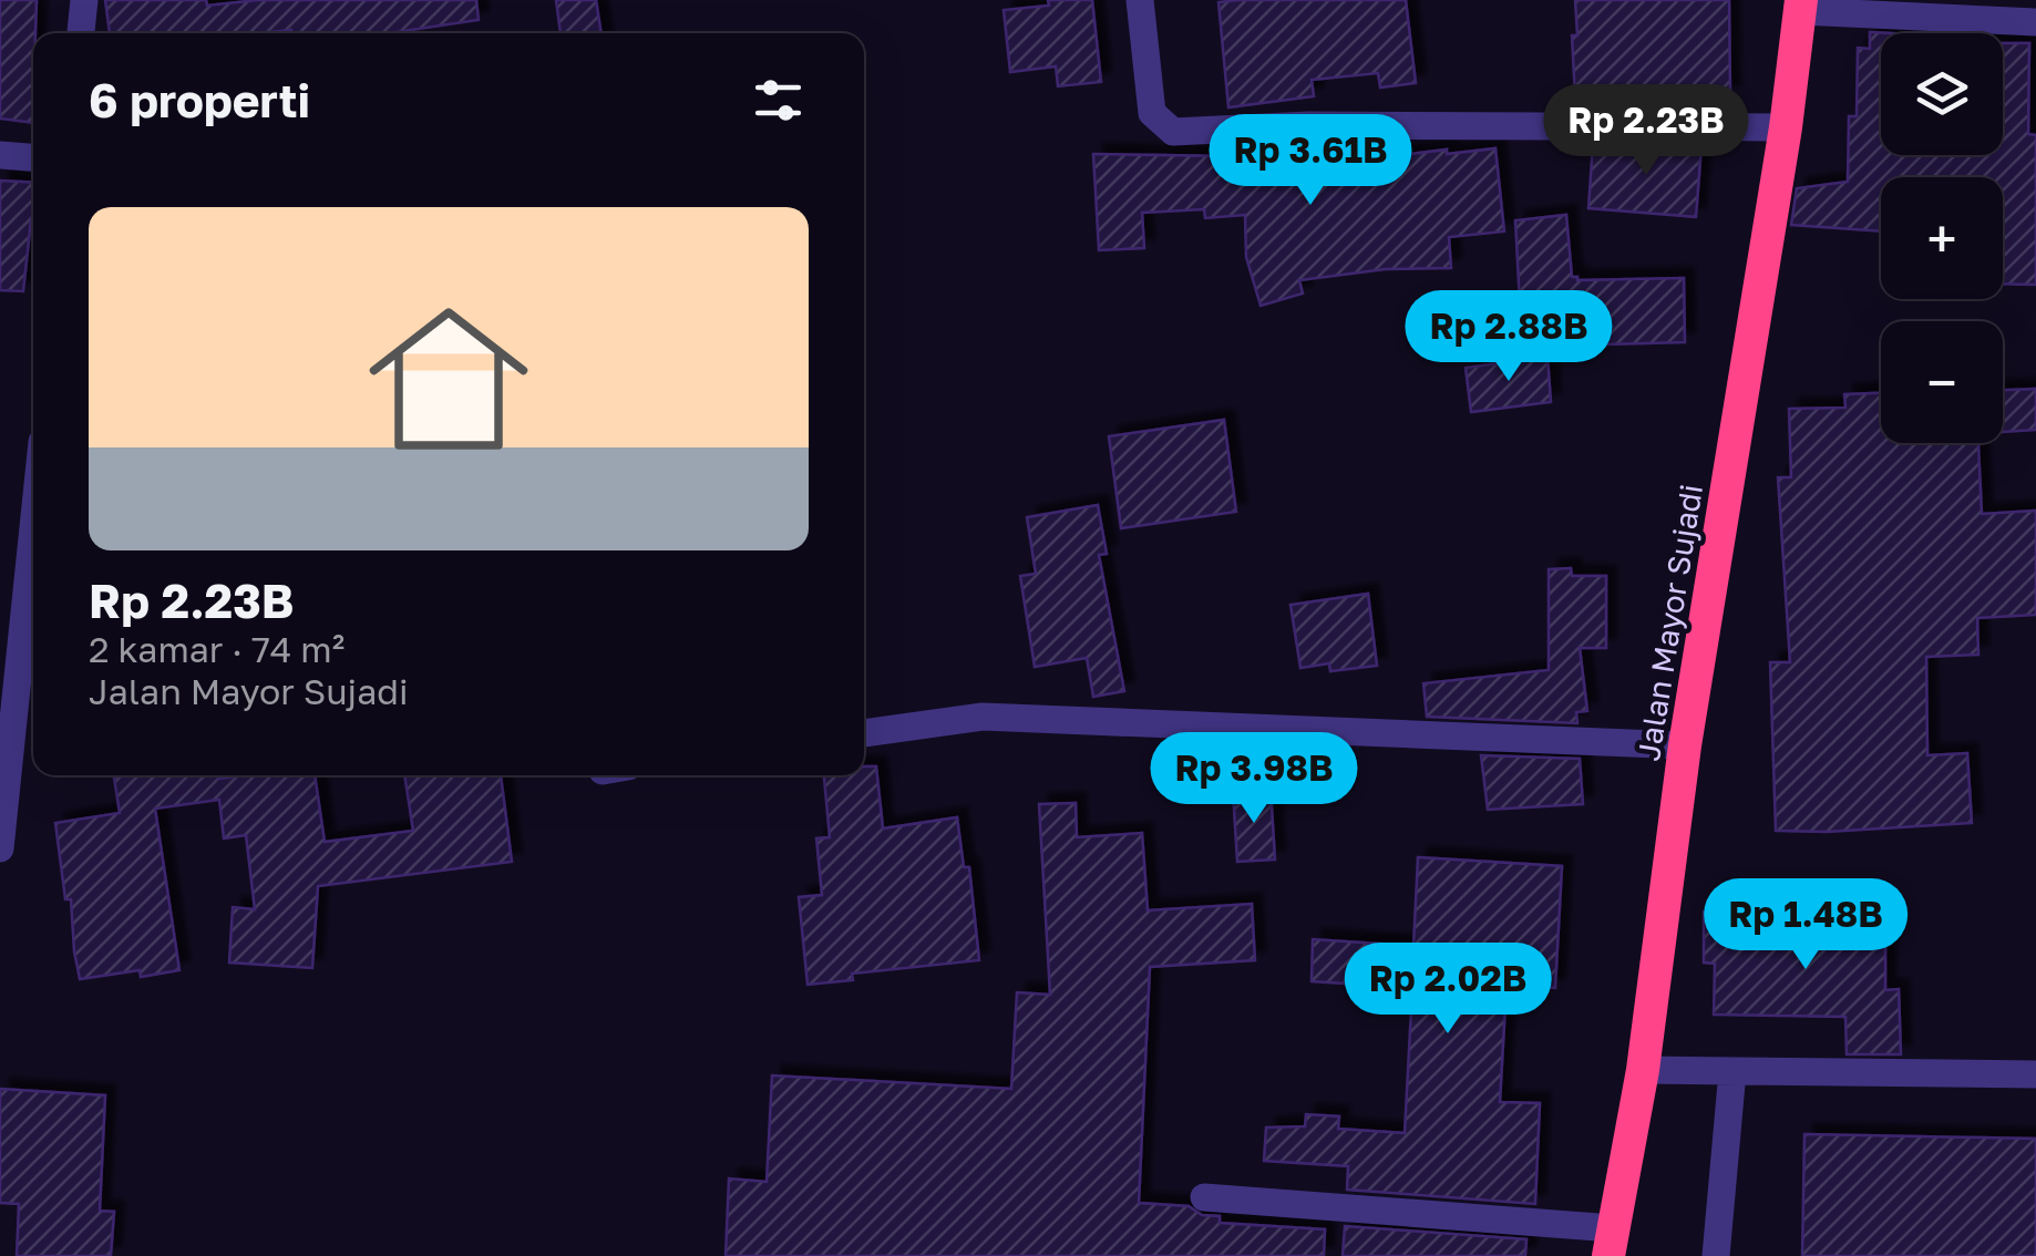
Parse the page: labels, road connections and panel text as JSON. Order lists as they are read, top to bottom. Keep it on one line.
{"streets":{"highway":["Jalan Mayor Sujadi"]},"page":{"map_buttons":["+","−"],"heading":"6 properti","price":["Rp 2.23B","Rp 3.61B","Rp 2.88B","Rp 3.98B","Rp 1.48B","Rp 2.02B"],"list":[{"name":"Rp 2.23B","note":"2 kamar · 74 m² · Jalan Mayor Sujadi"}]}}
